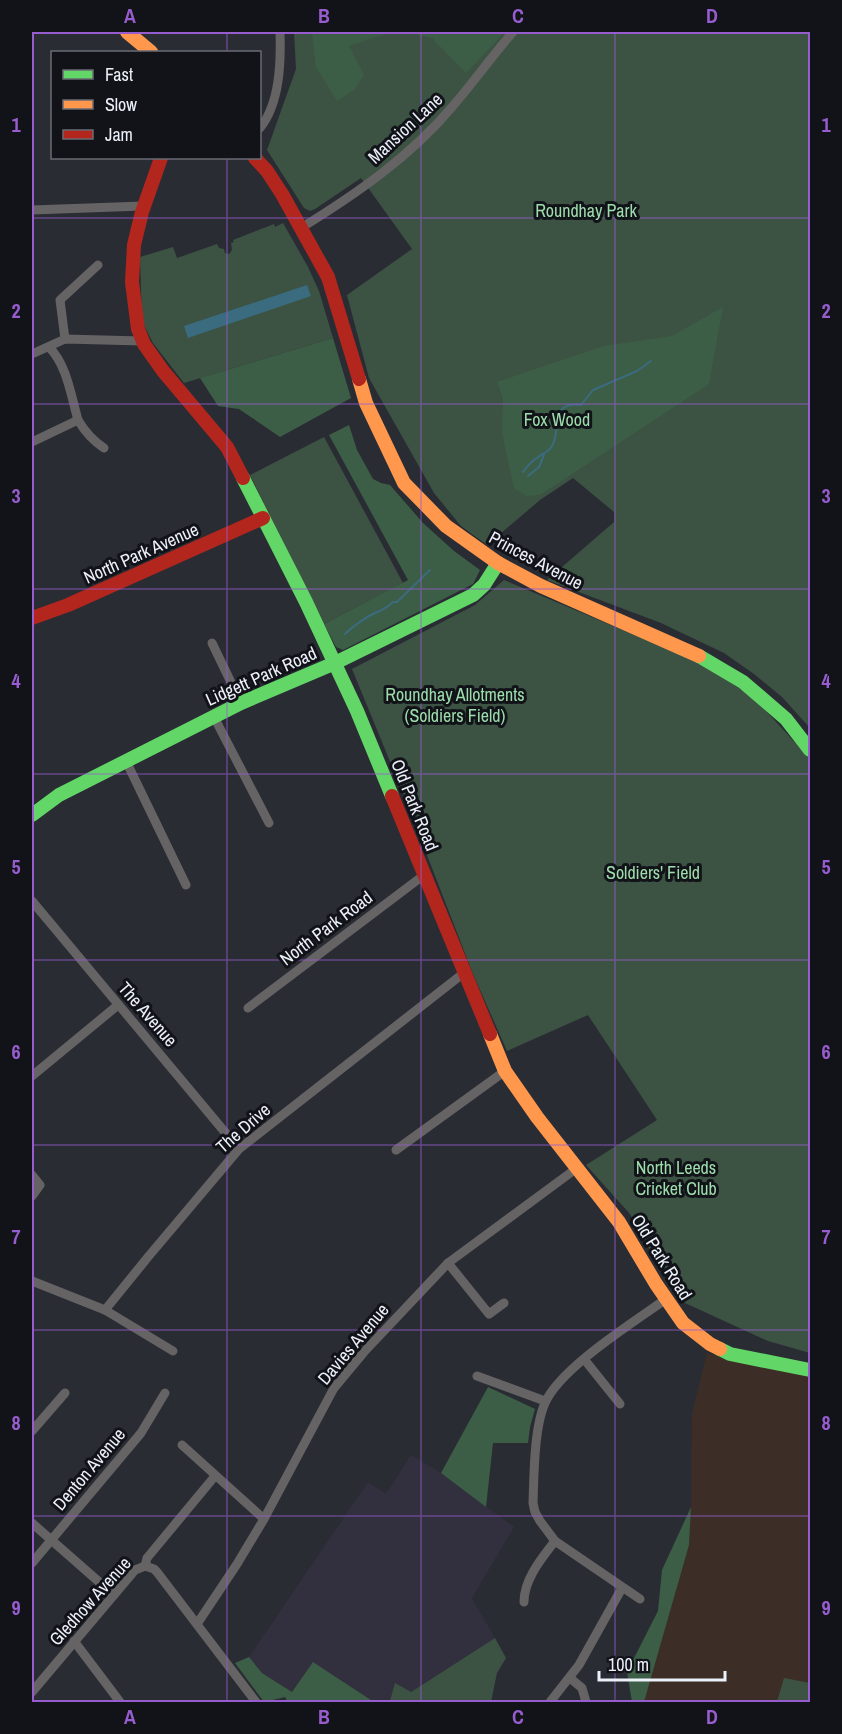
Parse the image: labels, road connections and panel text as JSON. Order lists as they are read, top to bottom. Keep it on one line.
{"streets":{"street":["Mansion Lane","North Park Avenue","Princes Avenue","Lidgett Park Road","Old Park Road","North Park Road","The Avenue","The Drive","Davies Avenue","Denton Avenue","Gledhow Avenue"]},"crossings":[["Mansion Lane","Princes Avenue"],["North Park Avenue","Old Park Road"],["Princes Avenue","Lidgett Park Road"],["Lidgett Park Road","Old Park Road"],["Old Park Road","North Park Road"],["Old Park Road","The Drive"],["Old Park Road","Davies Avenue"],["The Avenue","The Drive"]],"parks":["Roundhay Park","Fox Wood","Roundhay Allotments (Soldiers Field)","Soldiers' Field","North Leeds Cricket Club"],"legend":["Fast","Slow","Jam"],"scale_bar":"100 m","grid":{"columns":["A","B","C","D"],"rows":["1","2","3","4","5","6","7","8","9"]}}
